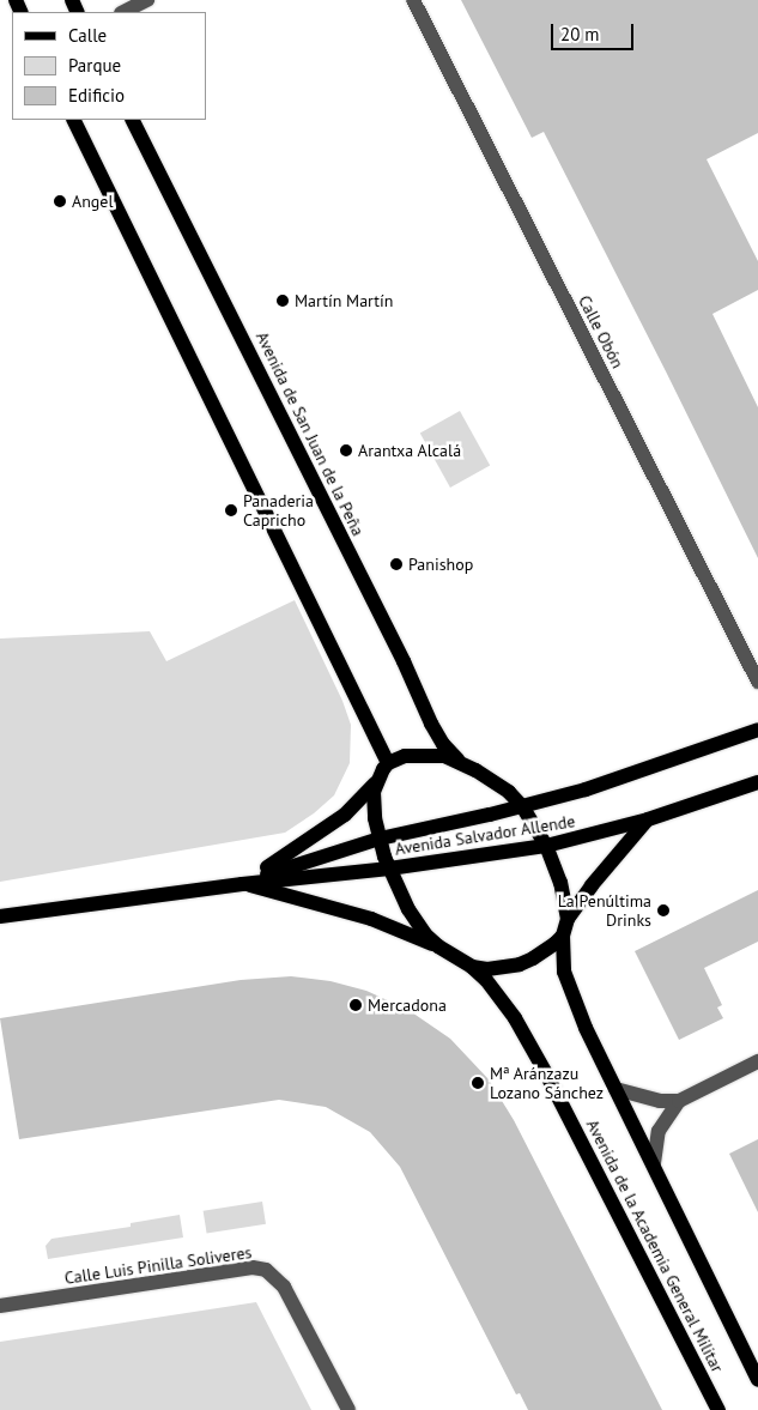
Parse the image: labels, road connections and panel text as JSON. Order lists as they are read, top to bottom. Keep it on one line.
{"streets":{"main road":["Avenida de San Juan de la Peña","Avenida Salvador Allende","Avenida de la Academia General Militar"],"street":["Calle Obón","Calle Luis Pinilla Soliveres"]},"crossings":[["Avenida de San Juan de la Peña","Avenida Salvador Allende"],["Avenida de San Juan de la Peña","Avenida de la Academia General Militar"],["Avenida Salvador Allende","Avenida de la Academia General Militar"]],"places":["Angel","Martín Martín","Arantxa Alcalá","Panaderia Capricho","Panishop","La Penúltima Drinks","Mercadona","Mª Aránzazu Lozano Sánchez"],"legend":["Calle","Parque","Edificio"],"scale_bar":"20 m"}
